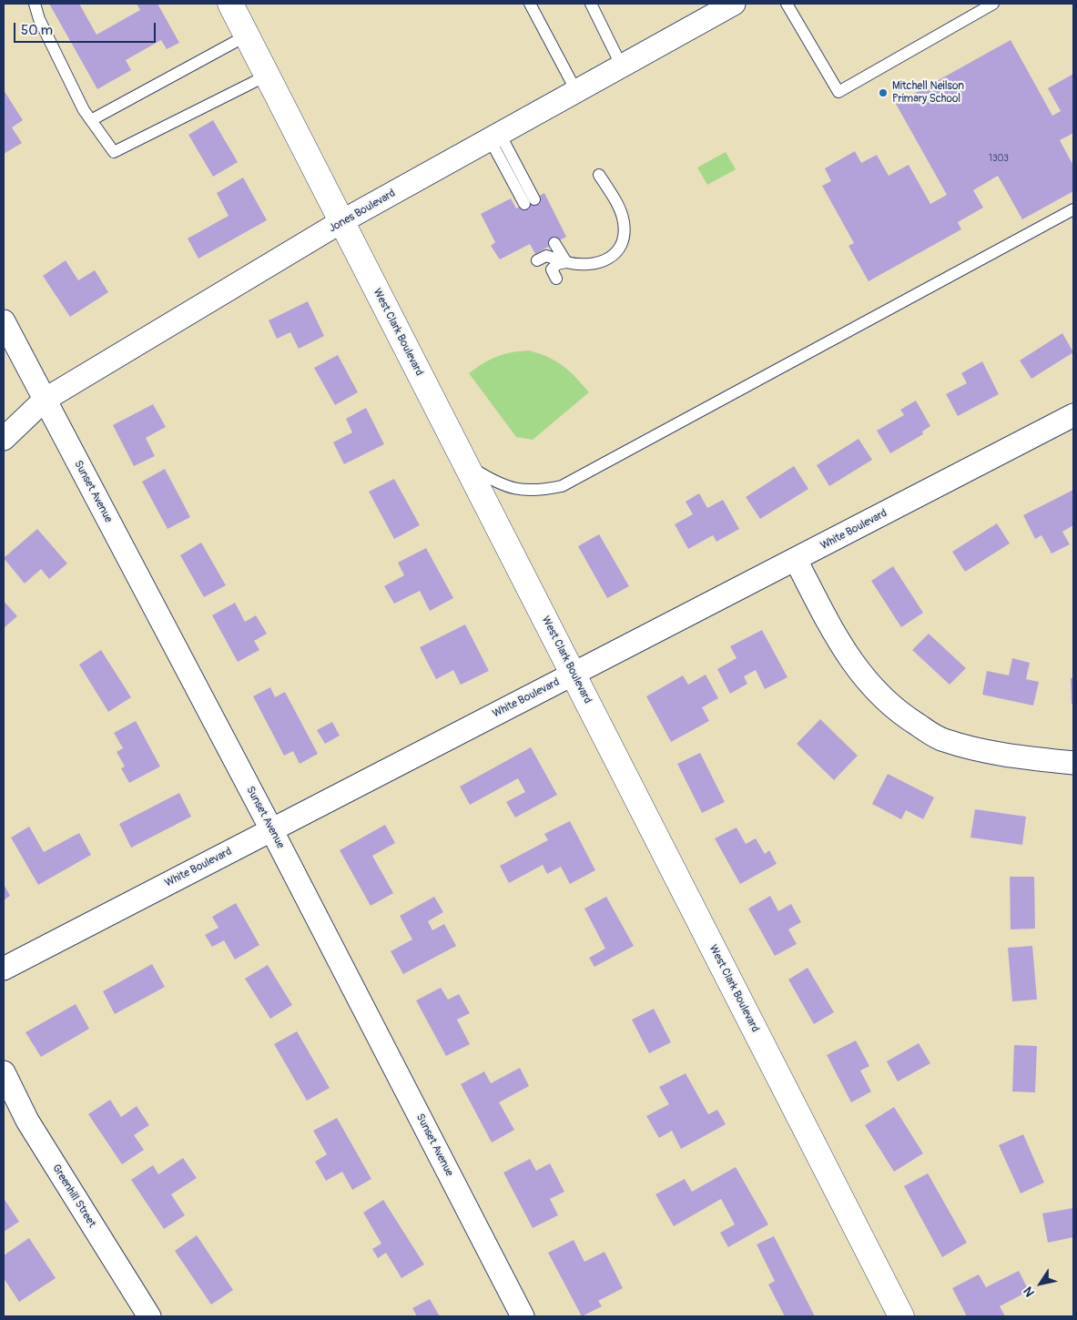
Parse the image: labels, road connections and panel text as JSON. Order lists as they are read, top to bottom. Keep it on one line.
{"streets":{"street":["Jones Boulevard","West Clark Boulevard","Sunset Avenue","White Boulevard","Greenhill Street"]},"crossings":[["Jones Boulevard","West Clark Boulevard"],["Jones Boulevard","Sunset Avenue"],["West Clark Boulevard","White Boulevard"],["Sunset Avenue","White Boulevard"]],"places":["Mitchell Neilson Primary School"],"house_numbers":["1303"],"scale_bar":"50 m","north":"bottom left"}
